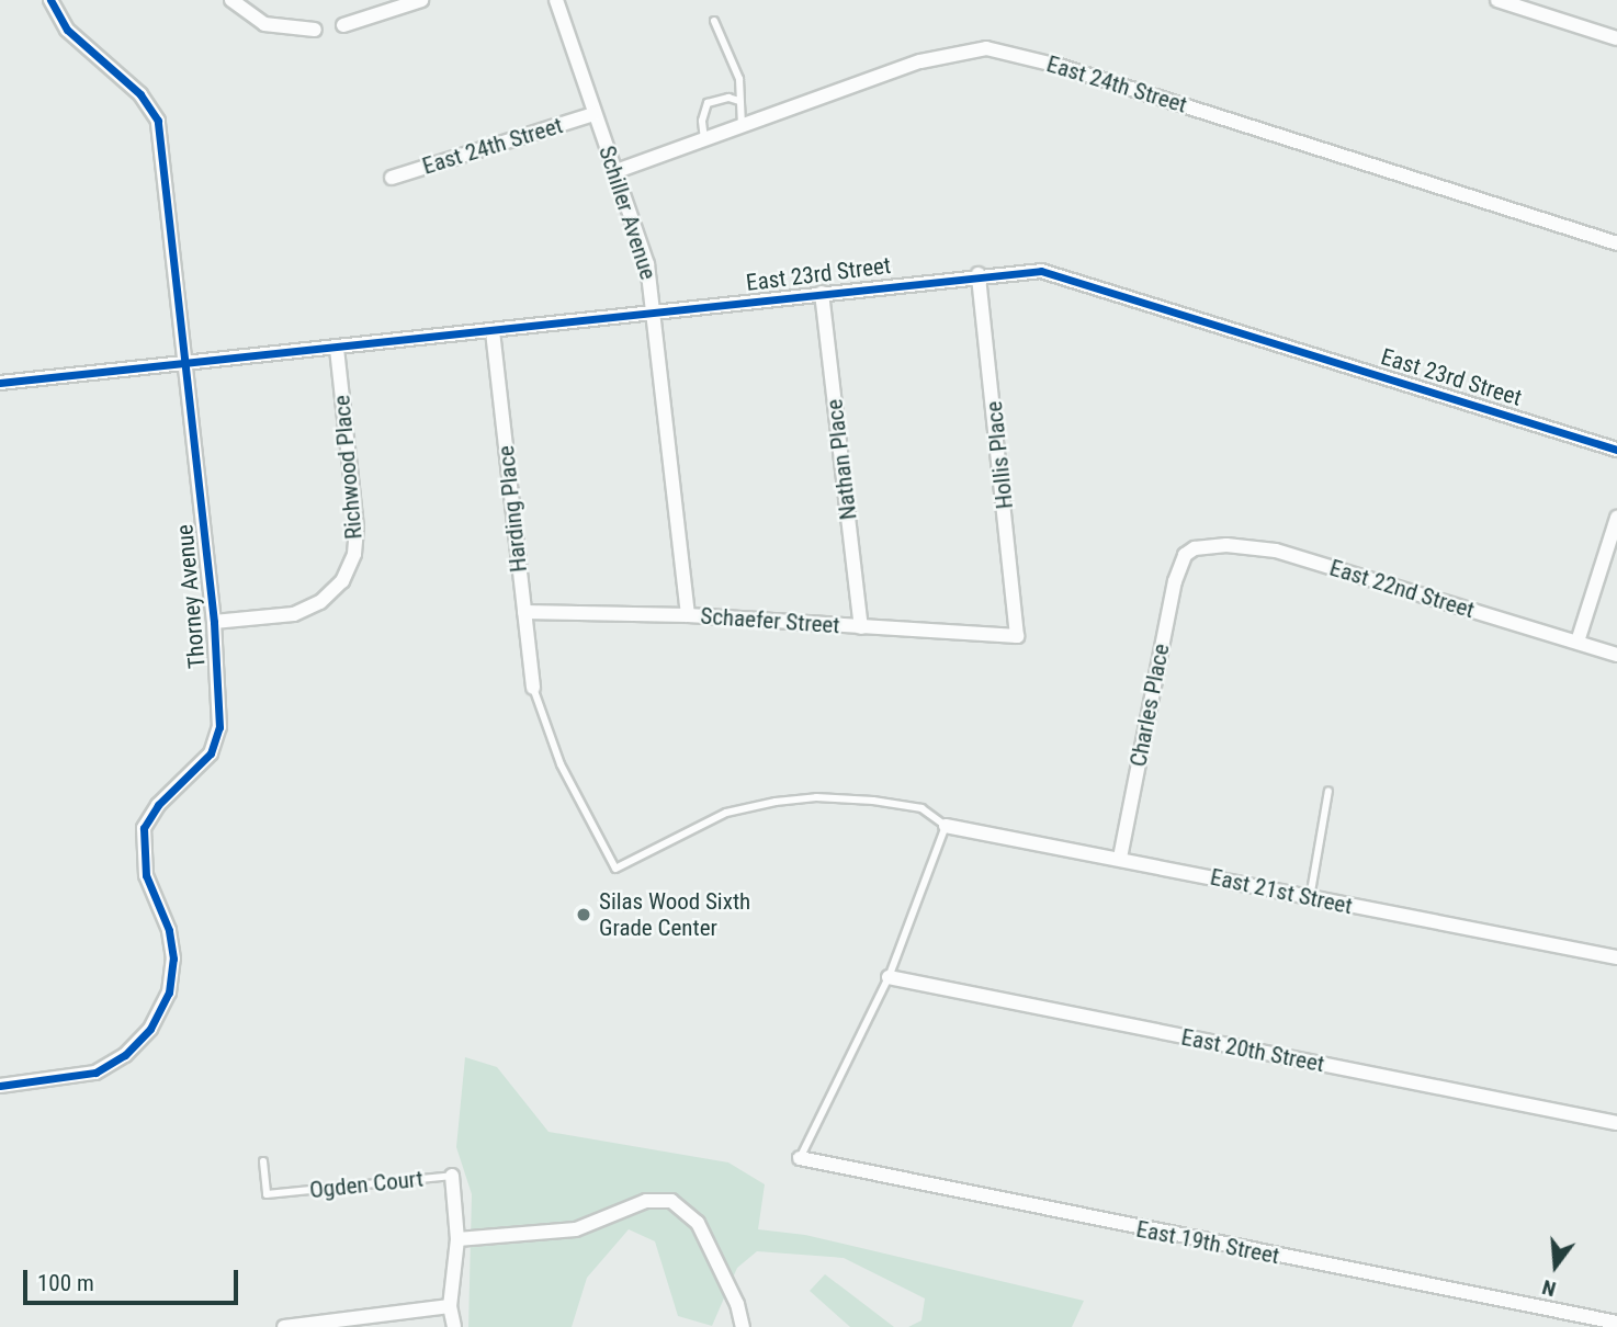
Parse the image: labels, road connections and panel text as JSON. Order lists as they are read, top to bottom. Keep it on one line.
{"streets":{"street":["East 24th Street","Schiller Avenue","East 23rd Street","Hollis Place","Nathan Place","Richwood Place","Harding Place","East 22nd Street","Thorney Avenue","Schaefer Street","Charles Place","East 21st Street","East 20th Street","Ogden Court","East 19th Street"]},"crossings":[["East 24th Street","Schiller Avenue"],["Schiller Avenue","East 23rd Street"],["Schiller Avenue","Schaefer Street"],["East 23rd Street","Hollis Place"],["East 23rd Street","Nathan Place"],["East 23rd Street","Richwood Place"],["East 23rd Street","Harding Place"],["East 23rd Street","Thorney Avenue"],["Hollis Place","Schaefer Street"],["Nathan Place","Schaefer Street"],["Richwood Place","Thorney Avenue"],["Harding Place","Schaefer Street"],["East 22nd Street","Charles Place"],["Charles Place","East 21st Street"]],"places":["Silas Wood Sixth Grade Center"],"scale_bar":"100 m","north":"bottom"}
